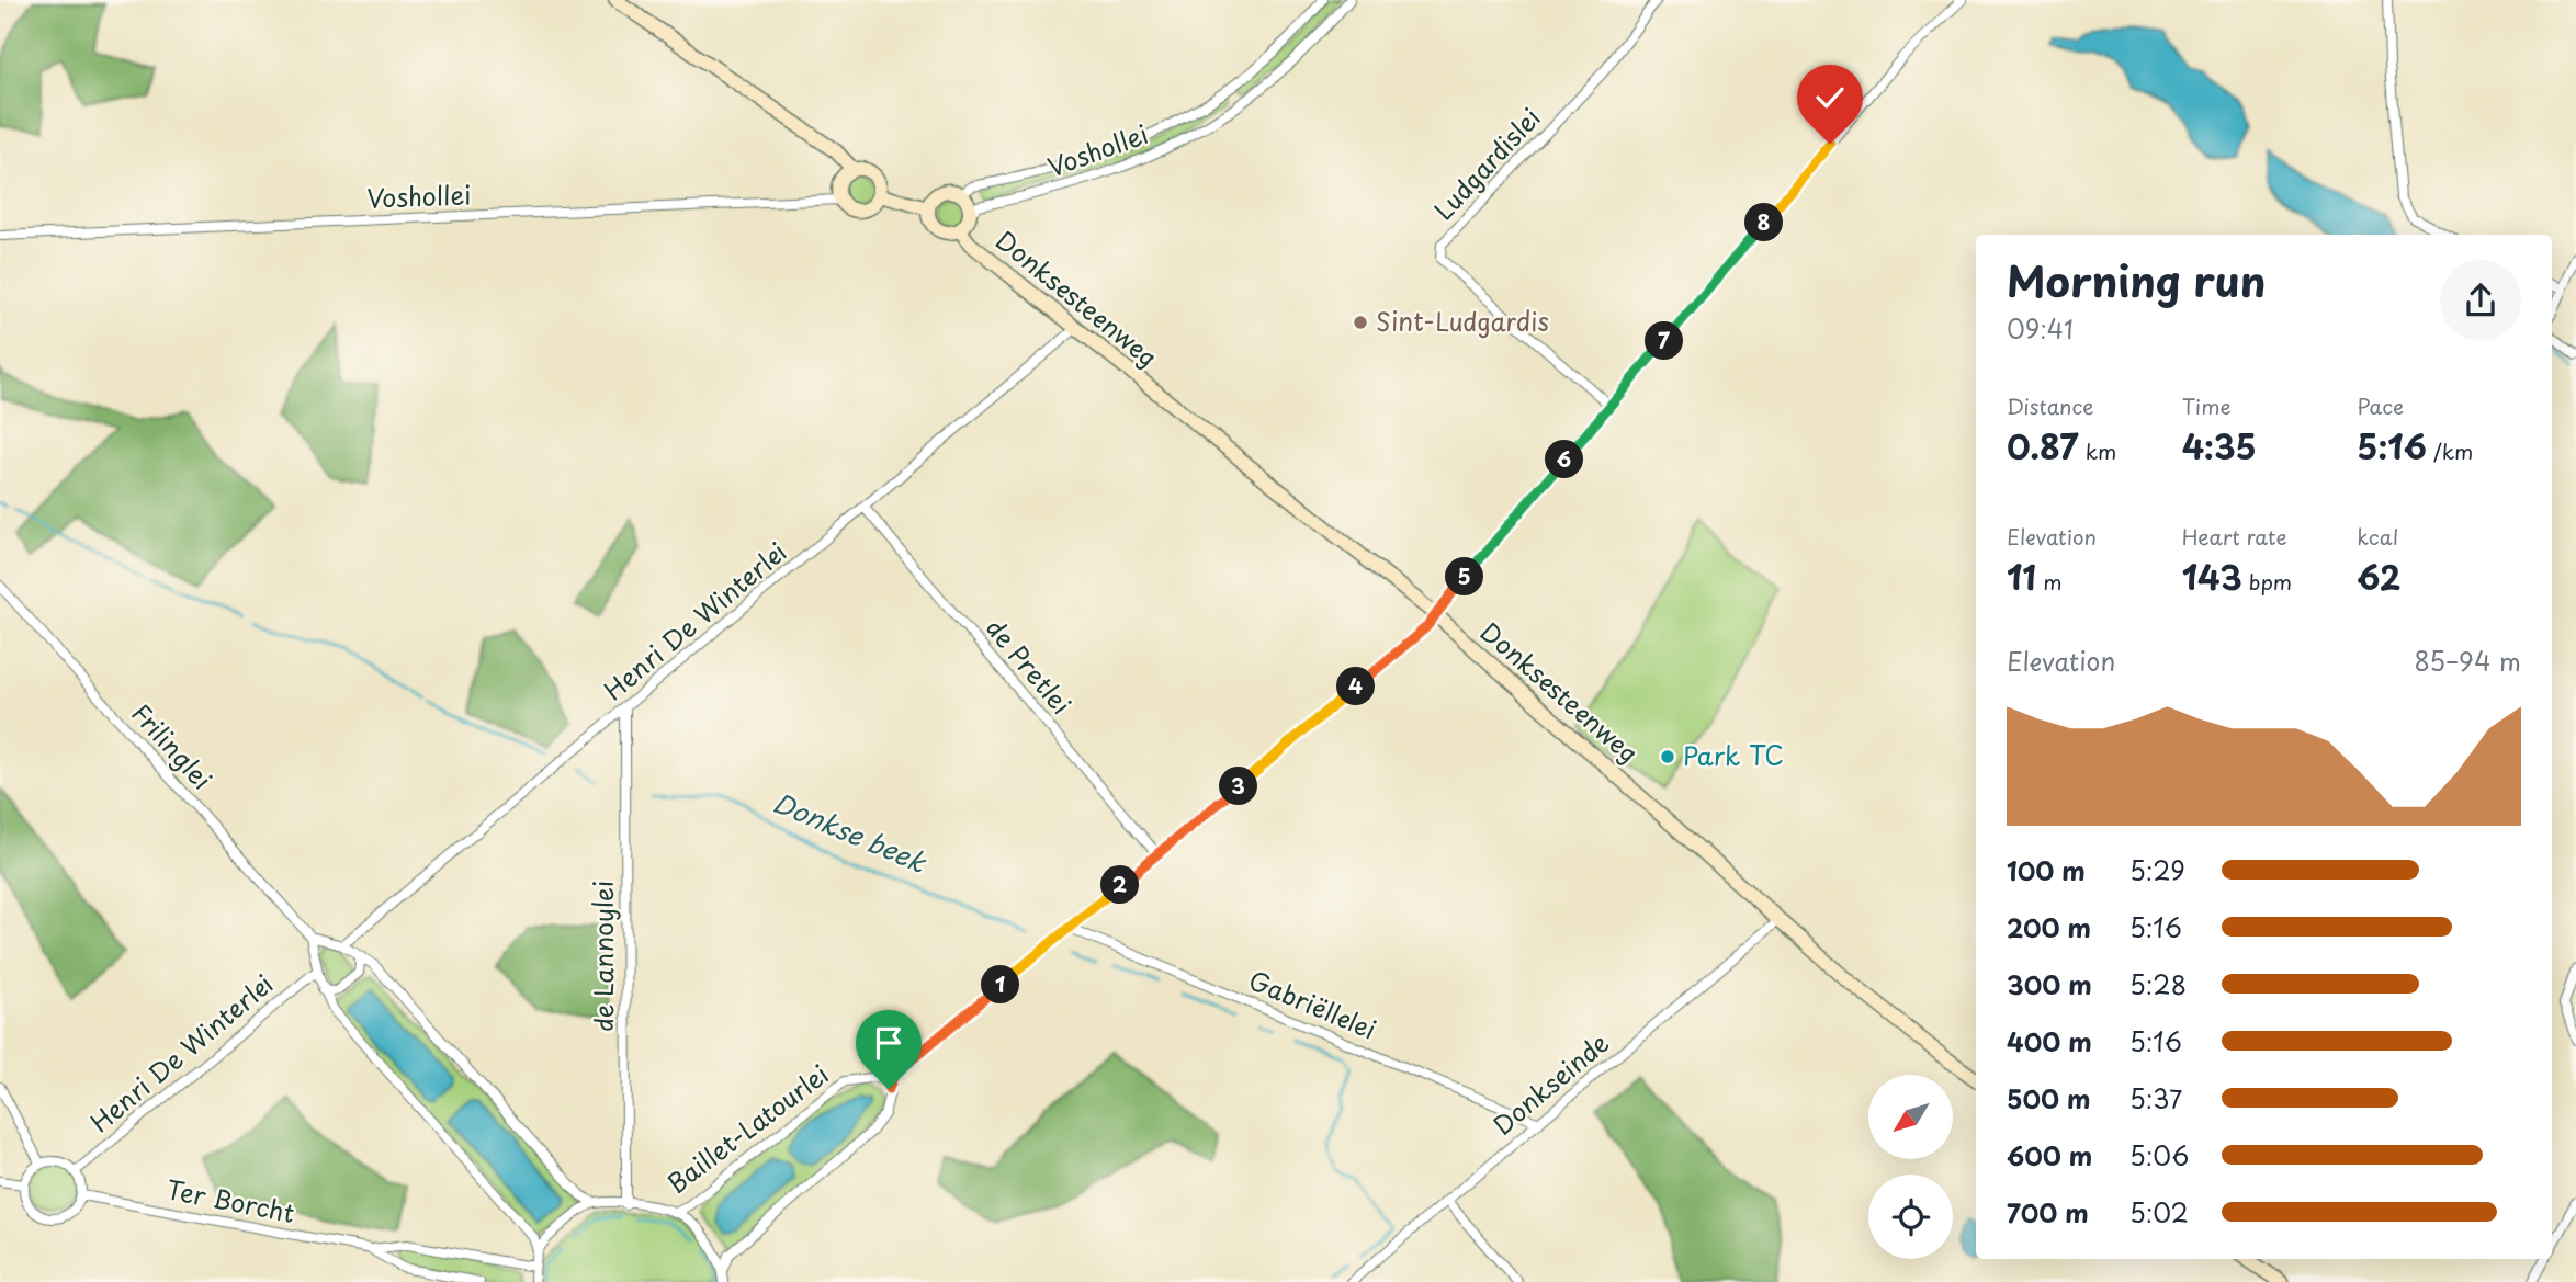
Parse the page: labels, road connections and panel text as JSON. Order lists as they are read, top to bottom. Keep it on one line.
{"streets":{"street":["Voshollei","Ludgardislei","Donksesteenweg","Henri De Winterlei","de Pretlei","Frilinglei","de Lannoylei","Gabriëllelei","Donkseinde","Baillet-Latourlei","Ter Borcht"]},"crossings":[["Voshollei","Donksesteenweg"],["Donksesteenweg","Henri De Winterlei"],["Donksesteenweg","Donkseinde"],["Henri De Winterlei","de Pretlei"],["Henri De Winterlei","de Lannoylei"],["Henri De Winterlei","Ter Borcht"],["Gabriëllelei","Donkseinde"]],"water":["Donkse beek"],"places":["Sint-Ludgardis","Park TC"],"north":"bottom left","page":{"pins":["8","7","6","5","4","3","2","1"],"heading":["Morning run","09:41"],"stats":[["Distance","0.87 km"],["Time","4:35"],["Pace","5:16 /km"],["Elevation","11 m"],["Heart rate","143 bpm"],["kcal","62"]],"chart":["Elevation","85–94 m"],"list":[{"name":"100 m","note":"5:29"},{"name":"200 m","note":"5:16"},{"name":"300 m","note":"5:28"},{"name":"400 m","note":"5:16"},{"name":"500 m","note":"5:37"},{"name":"600 m","note":"5:06"},{"name":"700 m","note":"5:02"}]}}
